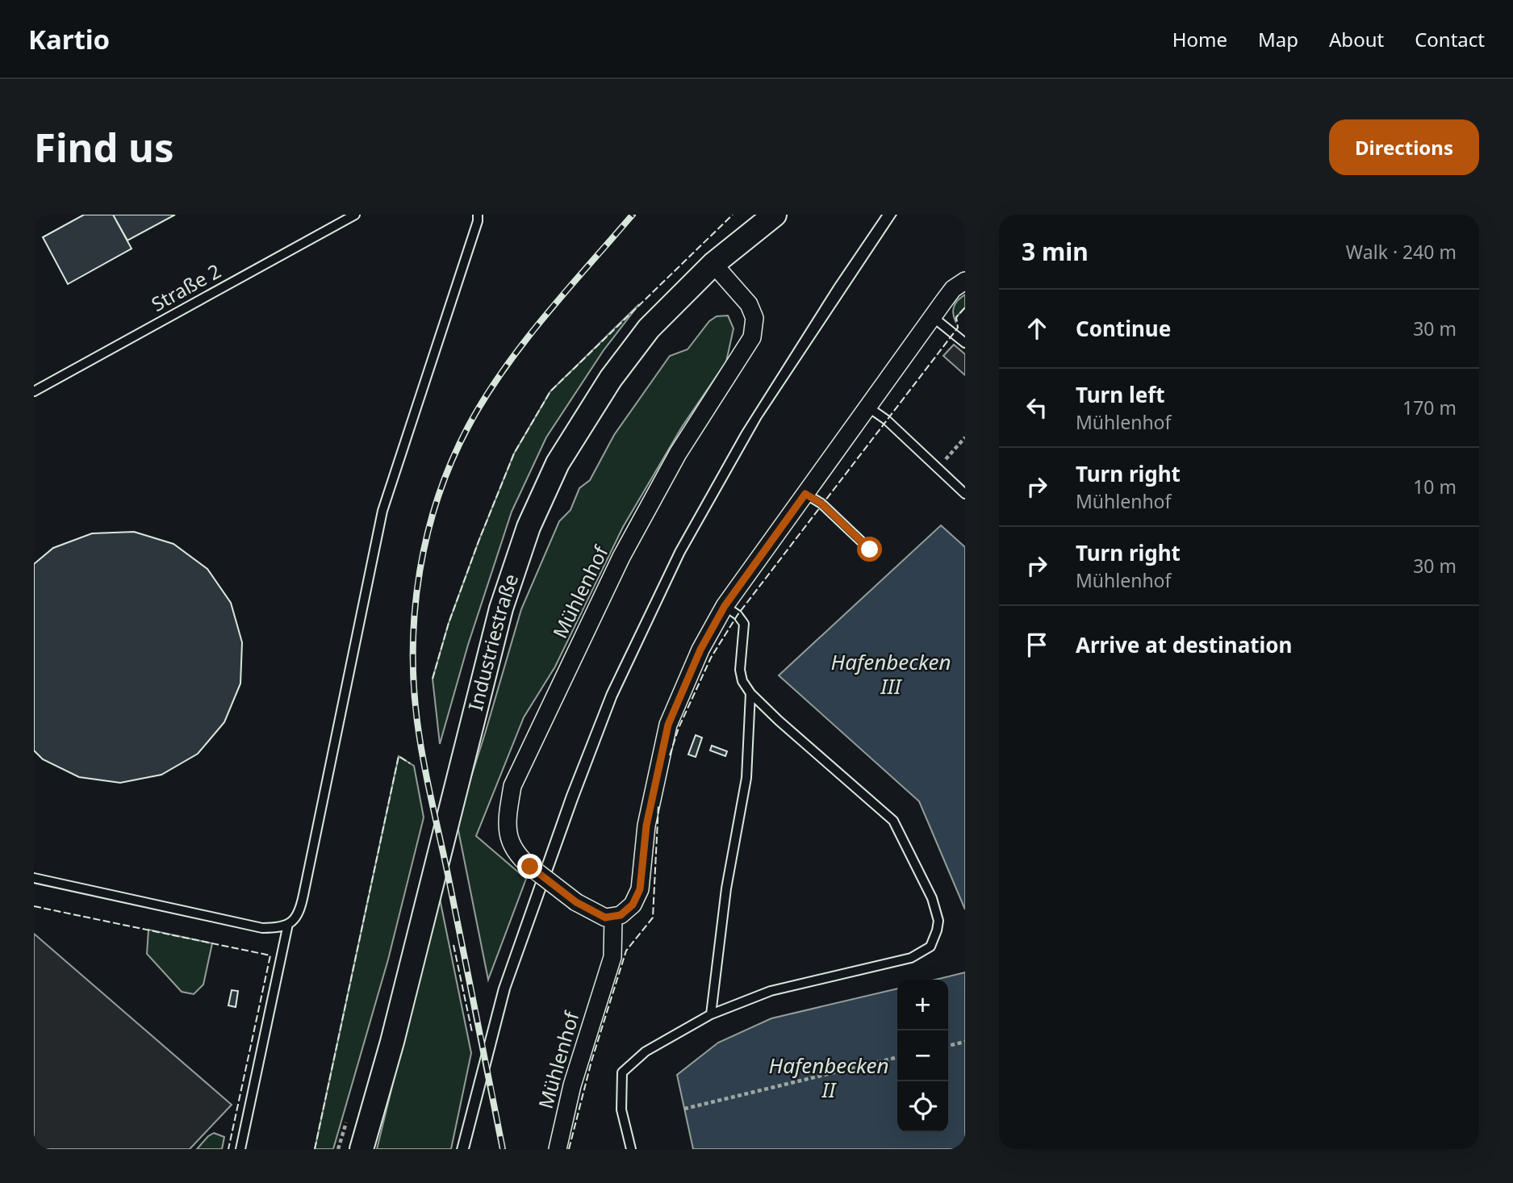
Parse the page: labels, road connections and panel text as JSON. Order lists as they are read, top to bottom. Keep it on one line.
{"streets":{"main road":["Industriestraße"],"street":["Mühlenhof"],"lane":["Straße 2"]},"crossings":[["Mühlenhof","Industriestraße"]],"water":["Hafenbecken III","Hafenbecken II"],"page":{"header":"Kartio","nav":["Home","Map","About","Contact"],"buttons":"Directions","title":"Find us","heading":["3 min","Walk · 240 m"],"list":[["Continue","30 m"],["Turn left","Mühlenhof","170 m"],["Turn right","Mühlenhof","10 m"],["Turn right","Mühlenhof","30 m"],"Arrive at destination"],"map_buttons":["+","−"]}}
